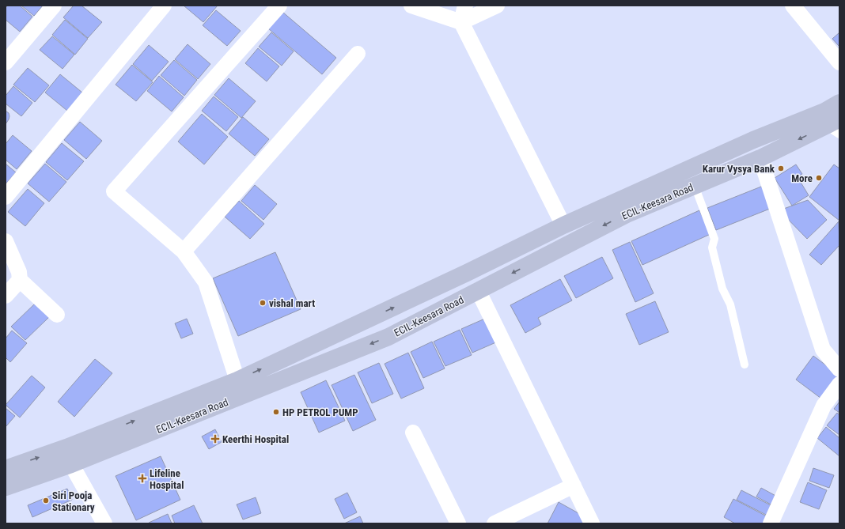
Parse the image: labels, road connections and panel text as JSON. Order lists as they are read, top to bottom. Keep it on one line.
{"streets":{"main road":["ECIL-Keesara Road"]},"places":{"other":["Karur Vysya Bank","More","vishal mart","HP PETROL PUMP","Siri Pooja Stationary"],"health":["Keerthi Hospital","Lifeline Hospital"]}}
